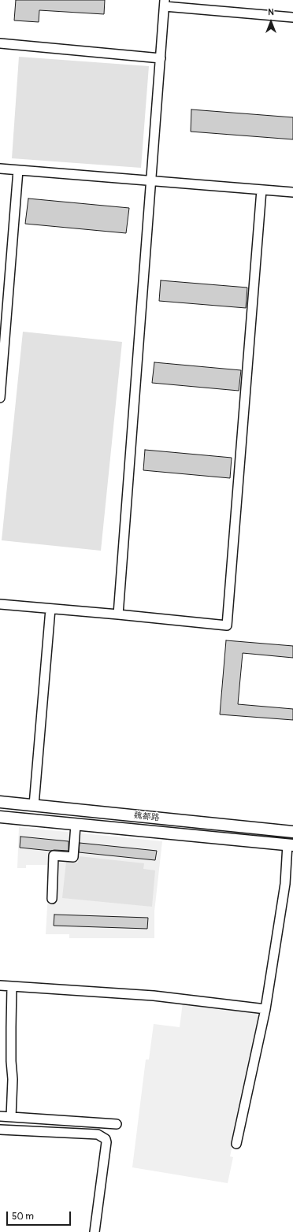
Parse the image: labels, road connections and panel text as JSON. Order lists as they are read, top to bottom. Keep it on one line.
{"streets":{"main road":["魏都路"]},"scale_bar":"50 m","north":"top"}
